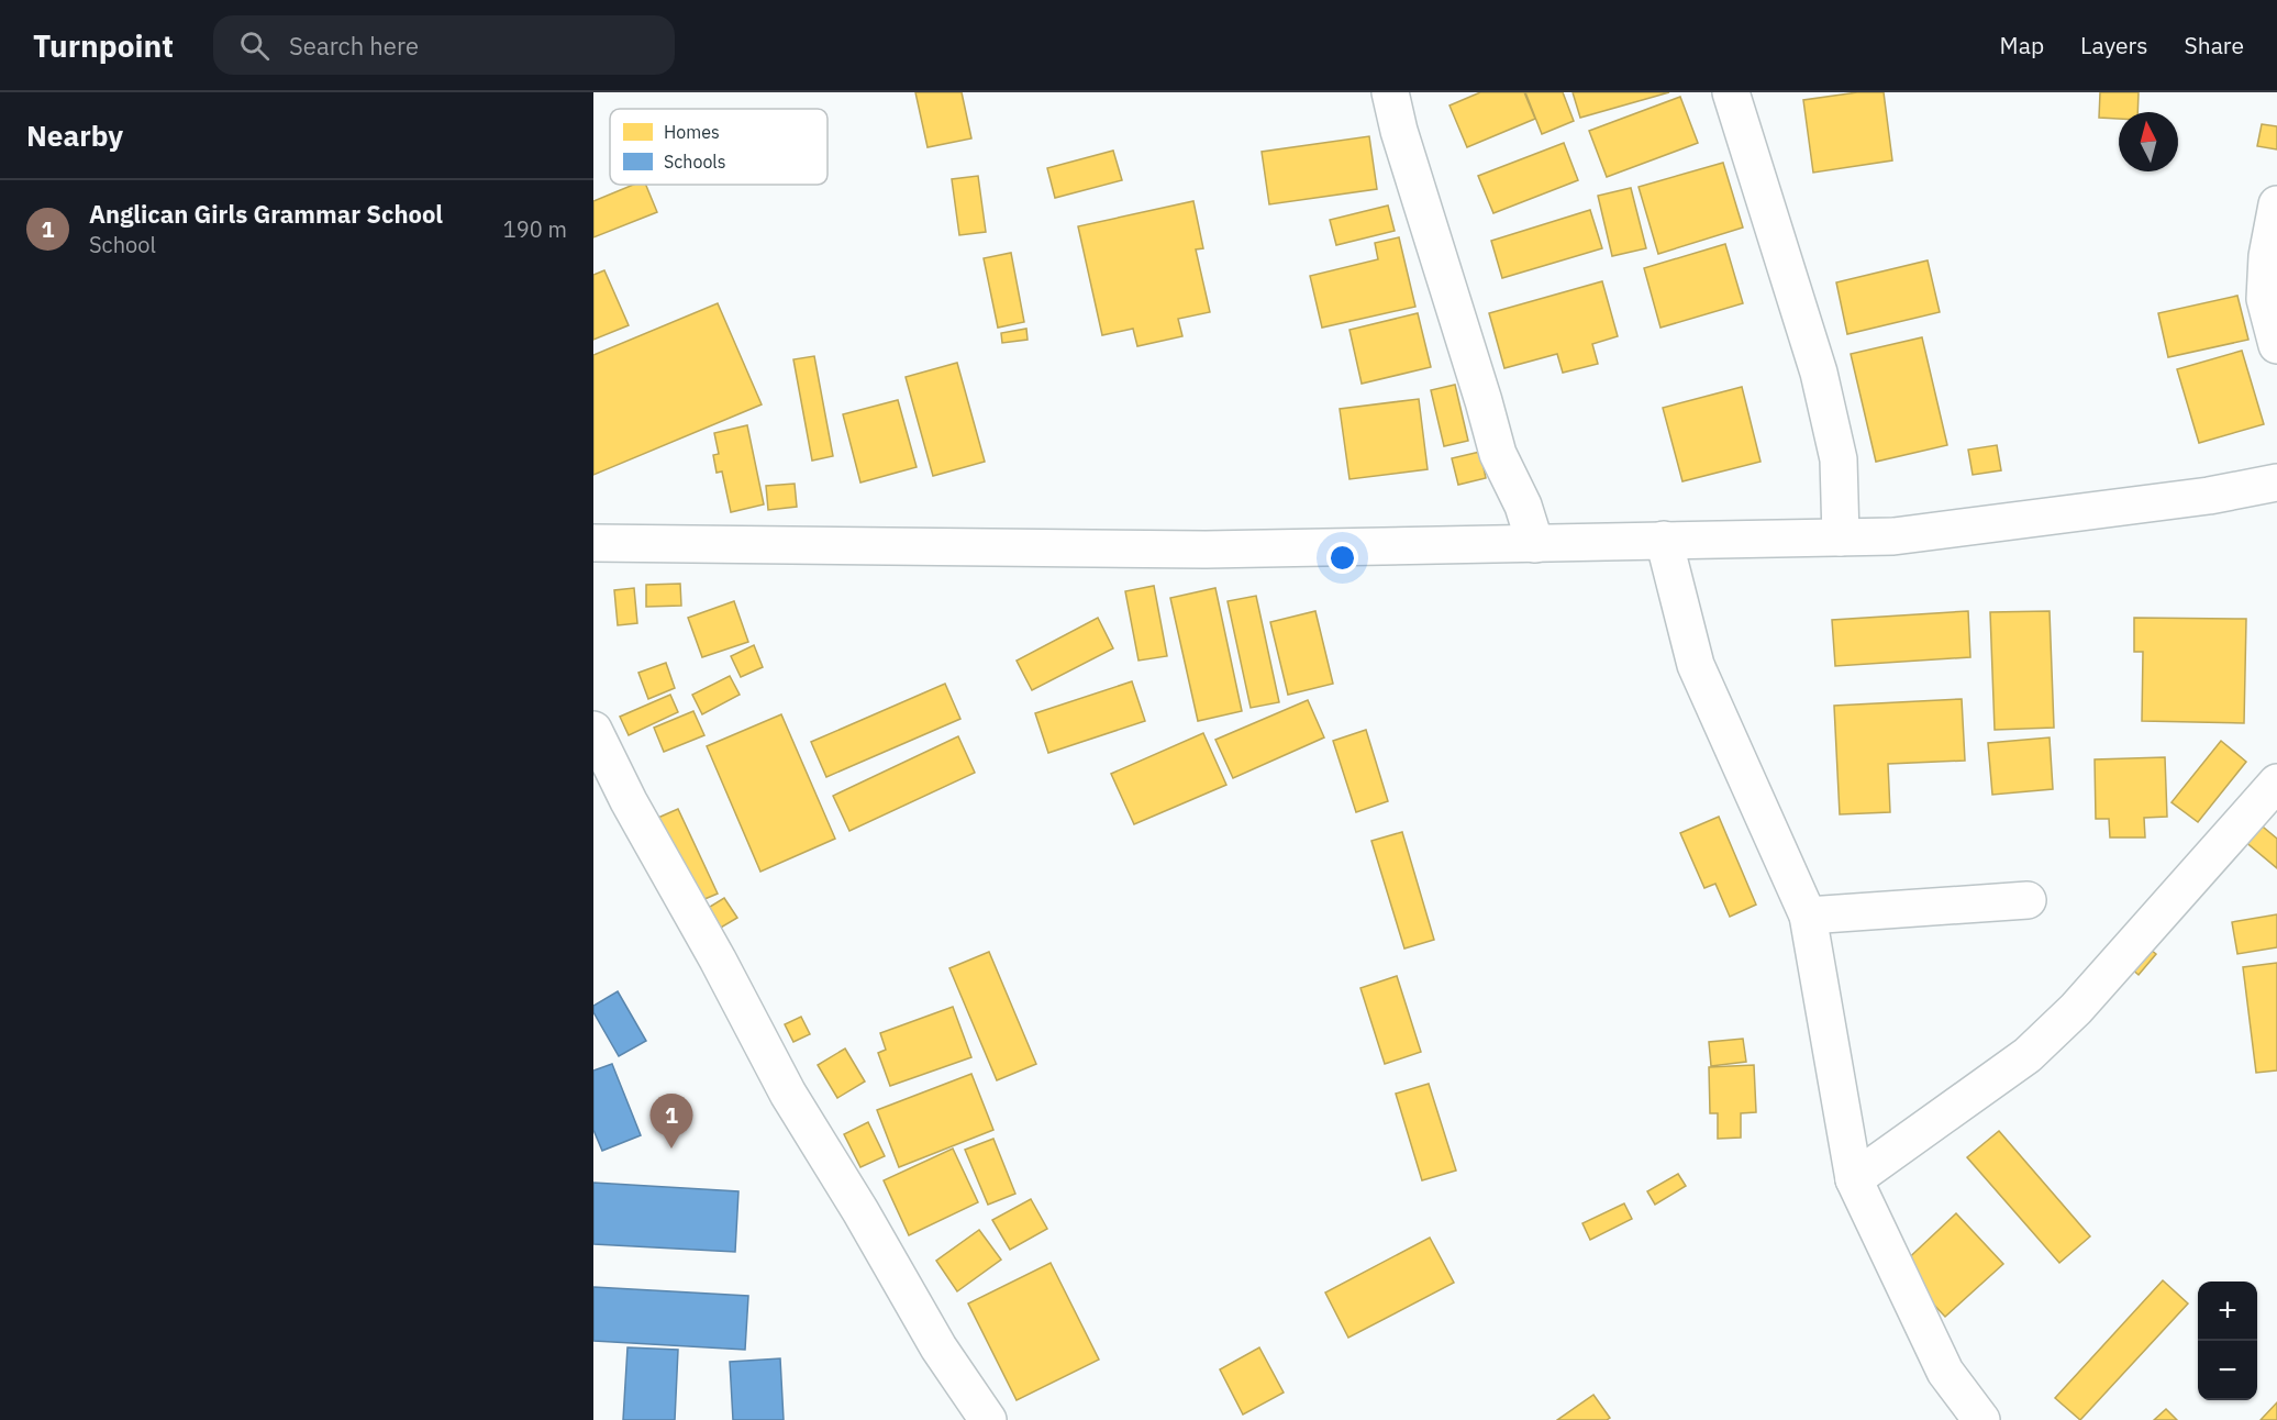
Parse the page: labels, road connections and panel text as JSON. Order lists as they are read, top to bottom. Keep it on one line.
{"legend":["Homes","Schools"],"north":"top","page":{"header":"Turnpoint","search":"Search here","nav":["Map","Layers","Share"],"heading":"Nearby","list":[{"mark":"1","name":"Anglican Girls Grammar School","note":"School","value":"190 m"}],"pins":"1","map_buttons":["+","−"]}}
